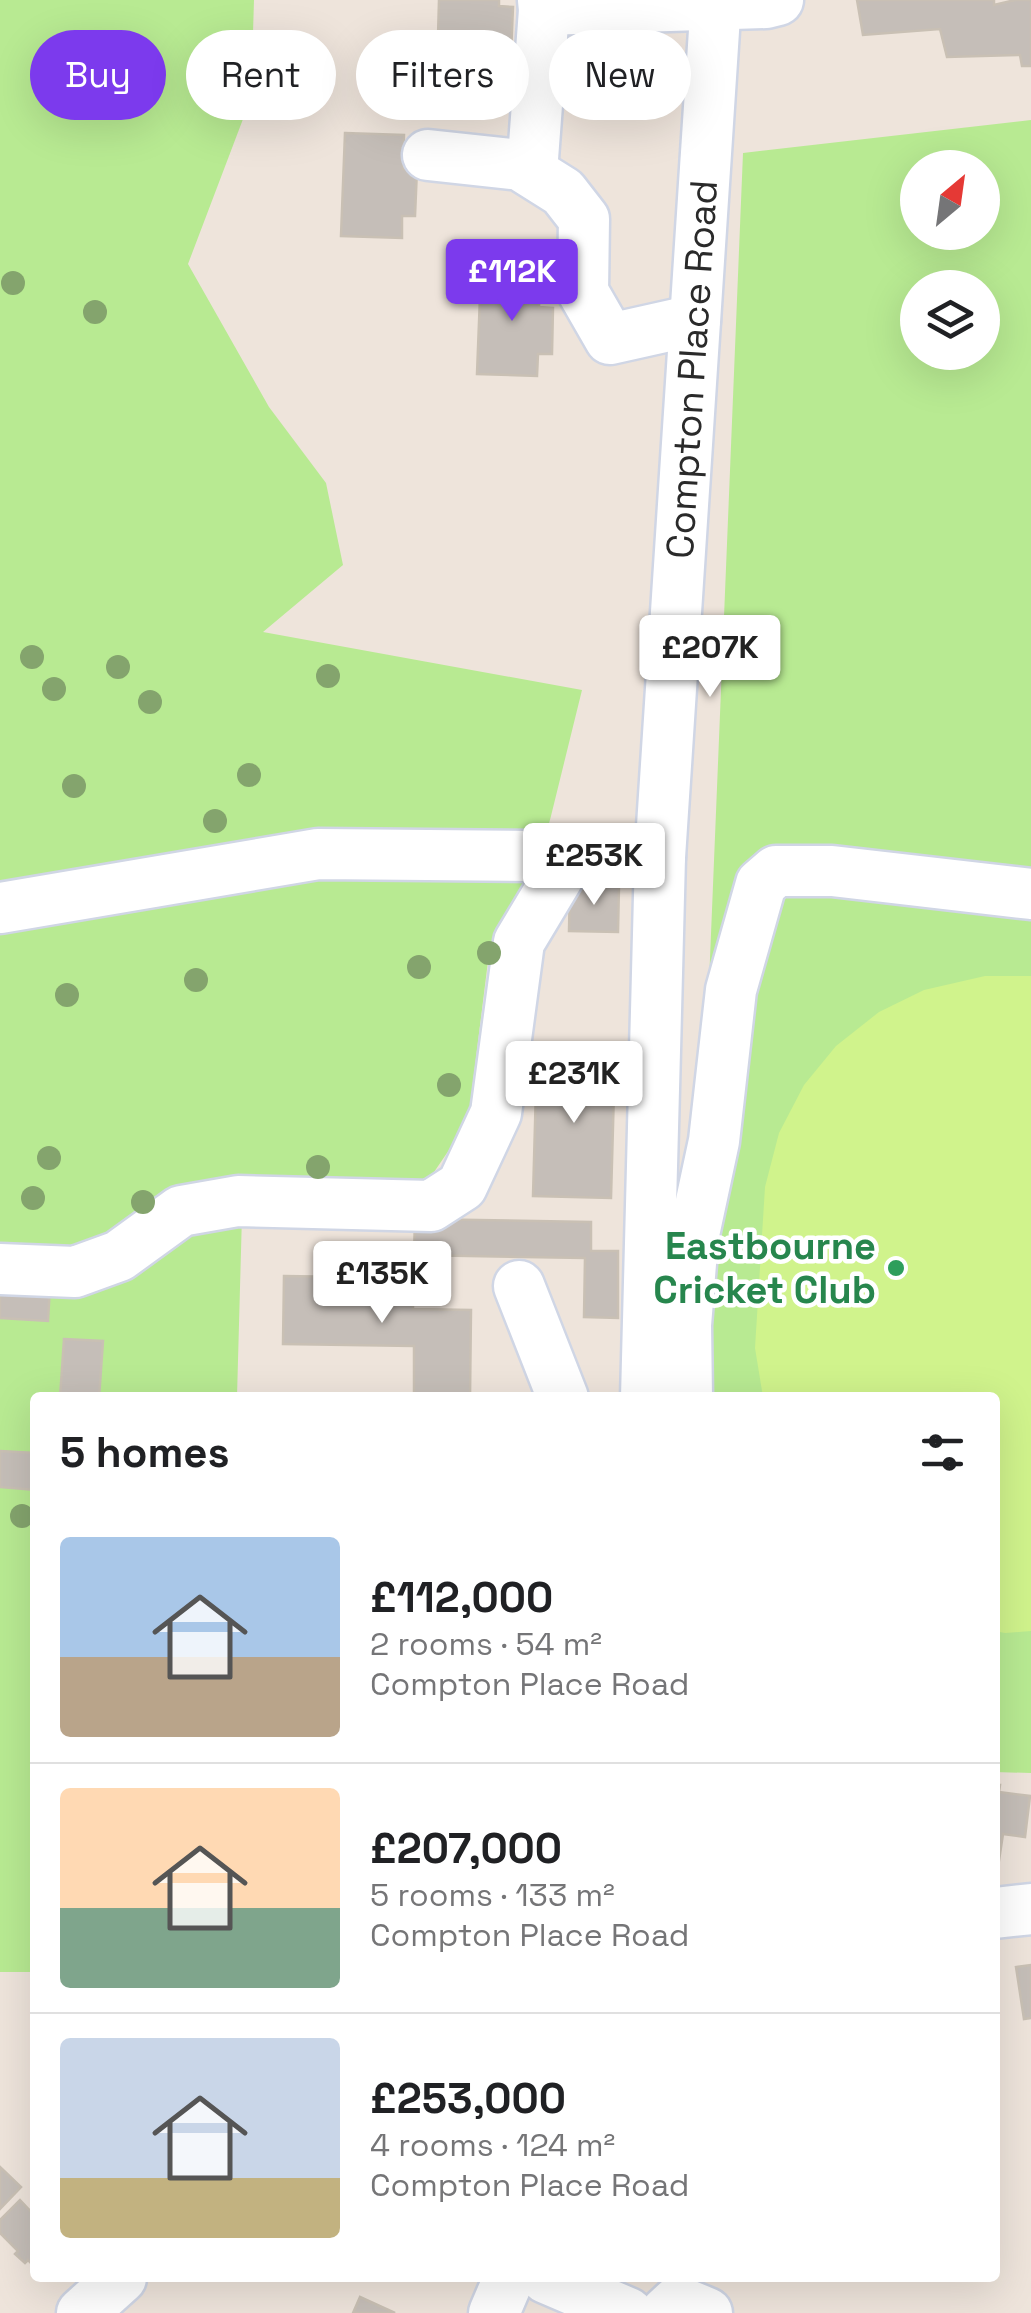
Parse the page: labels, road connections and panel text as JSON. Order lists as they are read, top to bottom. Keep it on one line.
{"streets":{"street":["Compton Place Road"]},"places":["Eastbourne Cricket Club"],"north":"top right","page":{"chip":["Buy","Rent","Filters","New"],"price":["£112K","£207K","£253K","£231K","£135K"],"heading":"5 homes","list":[{"name":"£112,000","note":"2 rooms · 54 m² · Compton Place Road"},{"name":"£207,000","note":"5 rooms · 133 m² · Compton Place Road"},{"name":"£253,000","note":"4 rooms · 124 m² · Compton Place Road"}]}}
